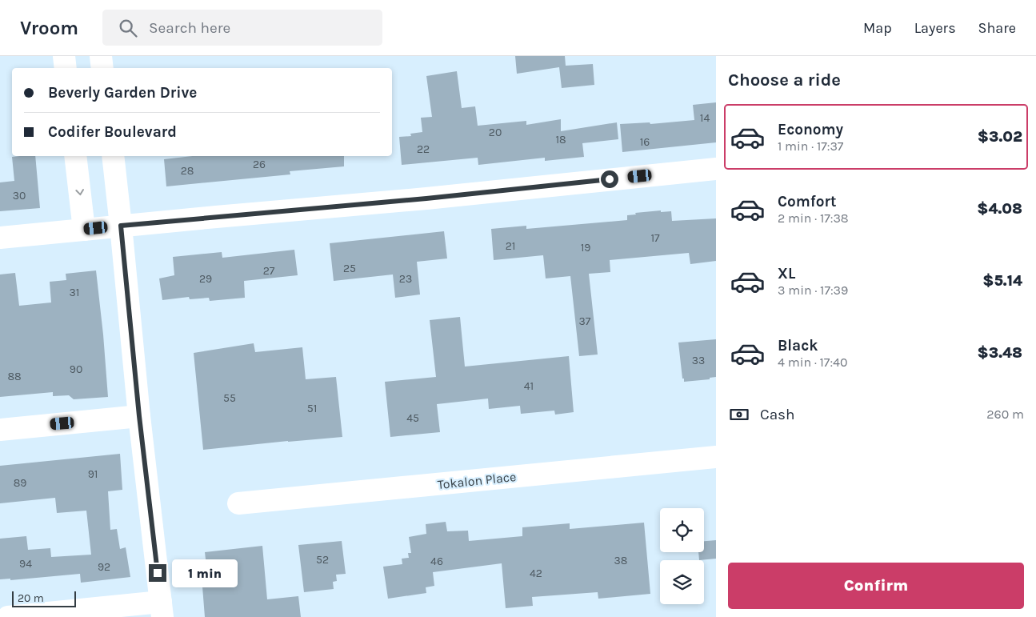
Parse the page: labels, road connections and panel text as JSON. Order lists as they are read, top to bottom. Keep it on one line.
{"streets":{"street":["Tokalon Place"]},"house_numbers":["14","20","18","16","22","26","28","30","17","21","19","25","27","29","23","31","37","33","90","88","41","55","51","45","91","89","52","38","46","94","92","42"],"scale_bar":"20 m","page":{"header":"Vroom","search":"Search here","nav":["Map","Layers","Share"],"heading":"Choose a ride","banner":["Beverly Garden Drive","Codifer Boulevard"],"list":[{"name":"Economy","note":"1 min · 17:37","value":"$3.02"},{"name":"Comfort","note":"2 min · 17:38","value":"$4.08"},{"name":"XL","note":"3 min · 17:39","value":"$5.14"},{"name":"Black","note":"4 min · 17:40","value":"$3.48"}],"pay":["Cash","260 m"],"buttons":"Confirm","bubble":"1 min","scale":"20 m"}}
